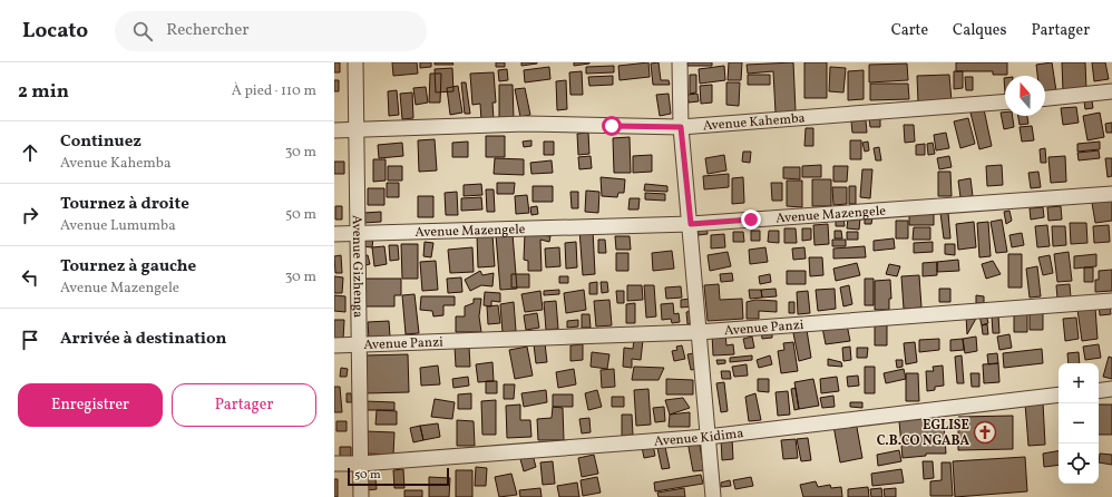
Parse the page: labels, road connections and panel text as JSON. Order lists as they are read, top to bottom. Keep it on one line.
{"streets":{"street":["Avenue Kahemba","Avenue Mazengele","Avenue Gizhenga","Avenue Panzi","Avenue Kidima"]},"crossings":[["Avenue Kahemba","Avenue Gizhenga"],["Avenue Mazengele","Avenue Gizhenga"],["Avenue Gizhenga","Avenue Panzi"],["Avenue Gizhenga","Avenue Kidima"]],"places":{"church":["EGLISE C.B.CO NGABA"]},"scale_bar":"50 m","north":"top","page":{"header":"Locato","search":"Rechercher","nav":["Carte","Calques","Partager"],"heading":["2 min","À pied · 110 m"],"list":[["Continuez","Avenue Kahemba","30 m"],["Tournez à droite","Avenue Lumumba","50 m"],["Tournez à gauche","Avenue Mazengele","30 m"],"Arrivée à destination"],"map_buttons":["+","−"],"buttons":["Enregistrer","Partager"],"scale":"50 m"}}
